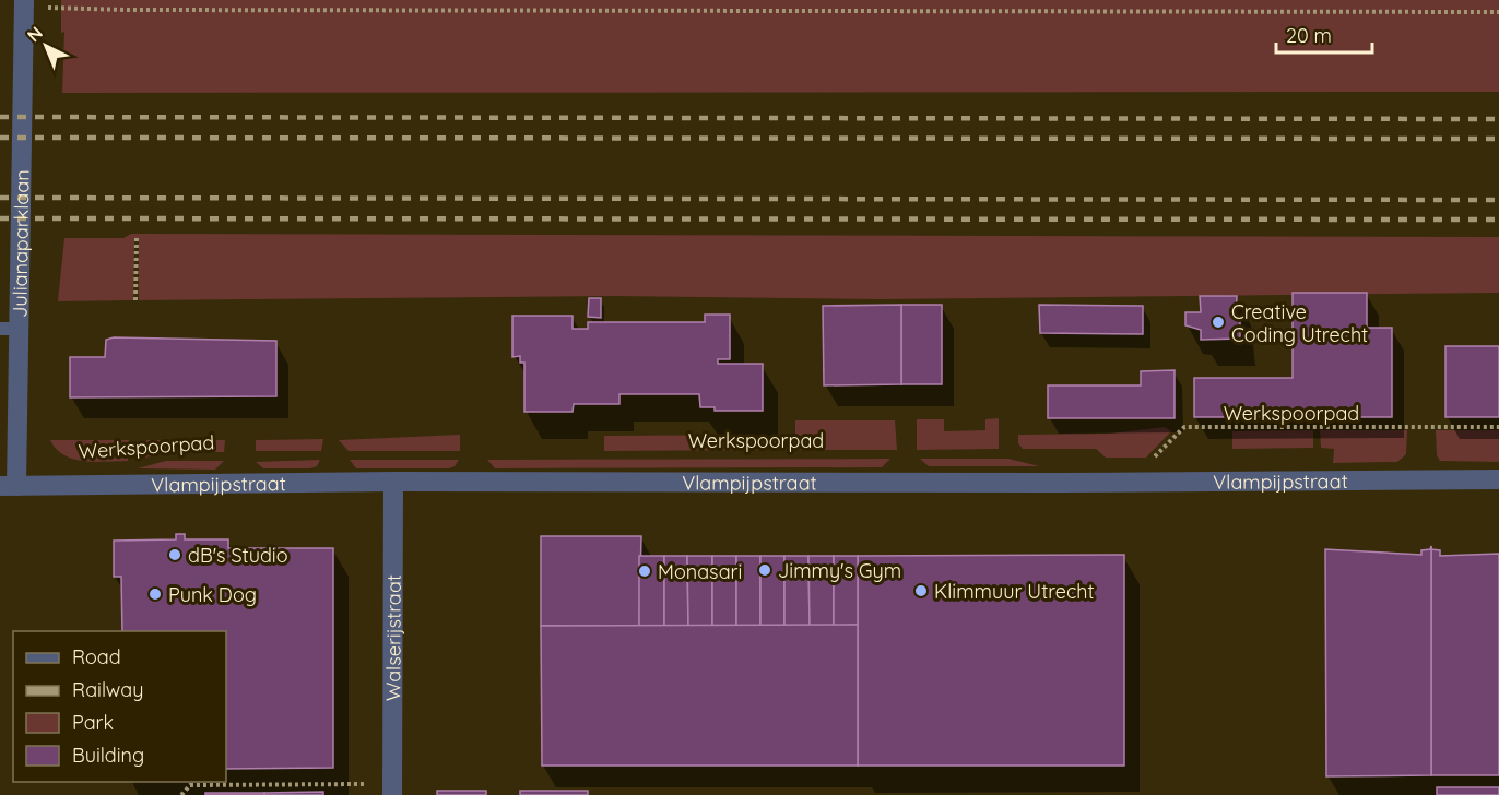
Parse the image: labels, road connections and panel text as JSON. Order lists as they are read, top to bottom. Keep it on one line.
{"streets":{"street":["Julianaparklaan","Vlampijpstraat","Walserijstraat"],"path":["Werkspoorpad"]},"crossings":[["Julianaparklaan","Vlampijpstraat"],["Vlampijpstraat","Walserijstraat"]],"places":["Creative Coding Utrecht","dB's Studio","Jimmy's Gym","Monasari","Klimmuur Utrecht","Punk Dog"],"legend":["Road","Railway","Park","Building"],"scale_bar":"20 m","north":"top left"}
